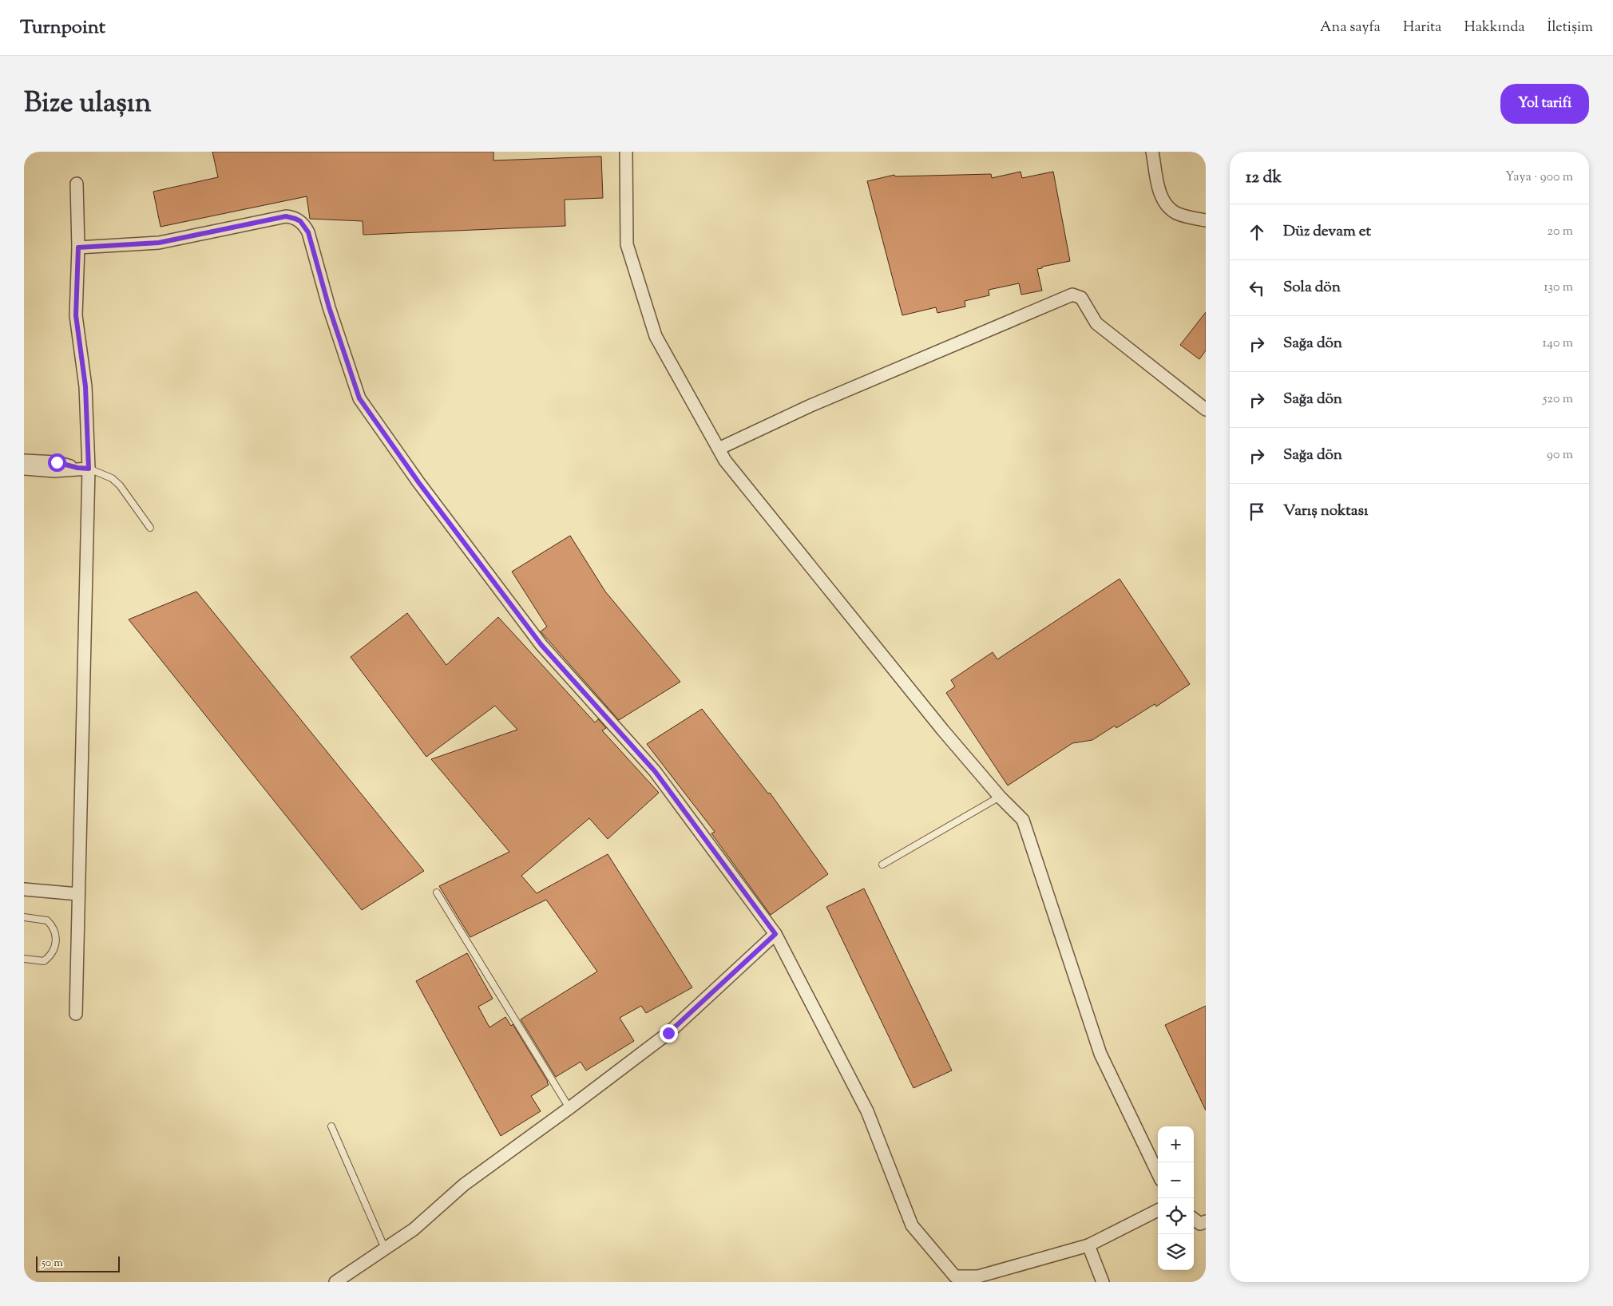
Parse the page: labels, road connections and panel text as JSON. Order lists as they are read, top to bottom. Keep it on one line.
{"scale_bar":"50 m","page":{"header":"Turnpoint","nav":["Ana sayfa","Harita","Hakkında","İletişim"],"title":"Bize ulaşın","buttons":"Yol tarifi","heading":["12 dk","Yaya · 900 m"],"list":[["Düz devam et","20 m"],["Sola dön","130 m"],["Sağa dön","140 m"],["Sağa dön","520 m"],["Sağa dön","90 m"],"Varış noktası"],"map_buttons":["+","−"],"scale":"50 m"}}
